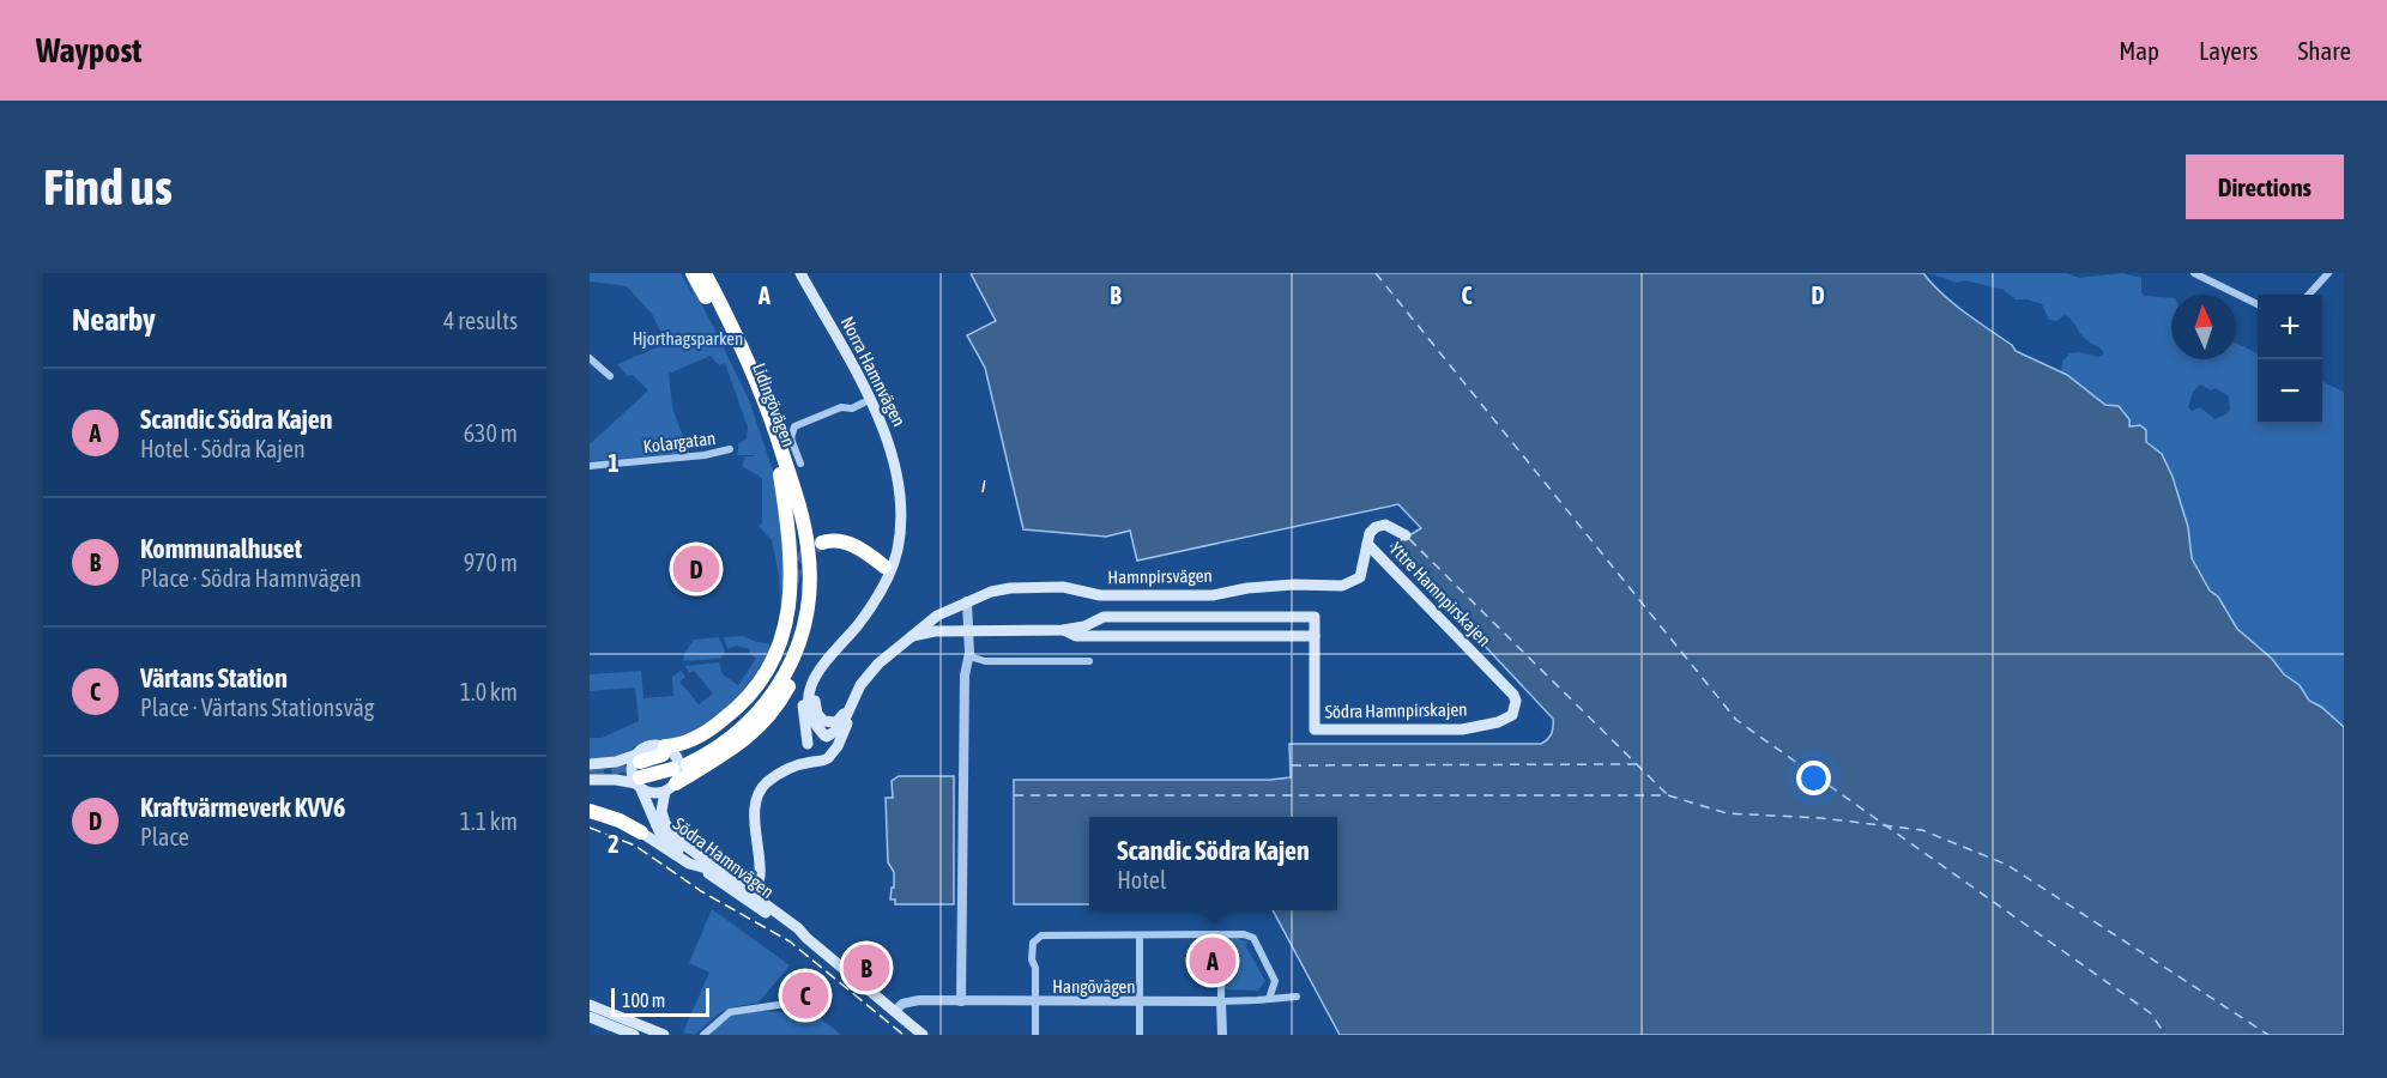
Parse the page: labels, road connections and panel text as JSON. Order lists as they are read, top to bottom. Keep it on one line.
{"streets":{"highway":["Lidingövägen"],"main road":["Norra Hamnvägen","Hamnpirsvägen","Yttre Hamnpirskajen","Södra Hamnpirskajen","Södra Hamnvägen"],"street":["Kolargatan","Hangövägen"]},"crossings":[["Norra Hamnvägen","Hamnpirsvägen"],["Hamnpirsvägen","Yttre Hamnpirskajen"],["Yttre Hamnpirskajen","Södra Hamnpirskajen"],["Södra Hamnvägen","Hangövägen"]],"parks":["Hjorthagsparken"],"scale_bar":"100 m","north":"top","page":{"header":"Waypost","nav":["Map","Layers","Share"],"buttons":"Directions","title":"Find us","heading":["Nearby","4 results"],"map_buttons":["+","−"],"list":[{"mark":"A","name":"Scandic Södra Kajen","note":"Hotel · Södra Kajen","value":"630 m"},{"mark":"B","name":"Kommunalhuset","note":"Place · Södra Hamnvägen","value":"970 m"},{"mark":"C","name":"Värtans Station","note":"Place · Värtans Stationsväg","value":"1.0 km"},{"mark":"D","name":"Kraftvärmeverk KVV6","note":"Place","value":"1.1 km"}],"pins":["D","A","B","C"],"popup":["Scandic Södra Kajen","Hotel"],"scale":"100 m"},"grid":{"columns":["A","B","C","D"],"rows":["1","2"]}}
